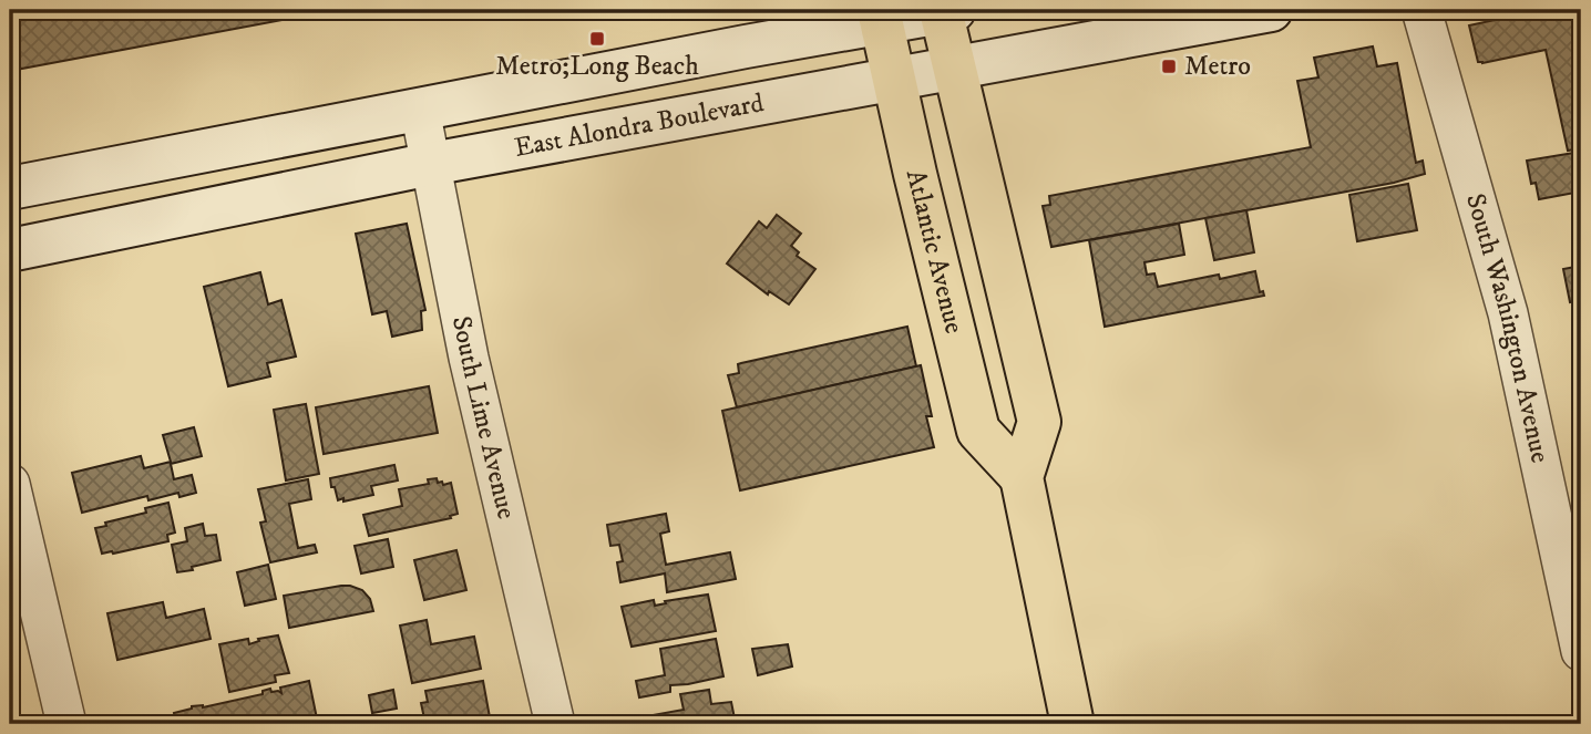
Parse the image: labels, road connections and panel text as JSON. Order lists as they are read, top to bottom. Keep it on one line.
{"streets":{"main road":["East Alondra Boulevard","Atlantic Avenue"],"street":["South Washington Avenue","South Lime Avenue"]},"crossings":[["East Alondra Boulevard","Atlantic Avenue"],["East Alondra Boulevard","South Lime Avenue"]],"places":{"transit":["Metro;Long Beach","Metro"]}}
